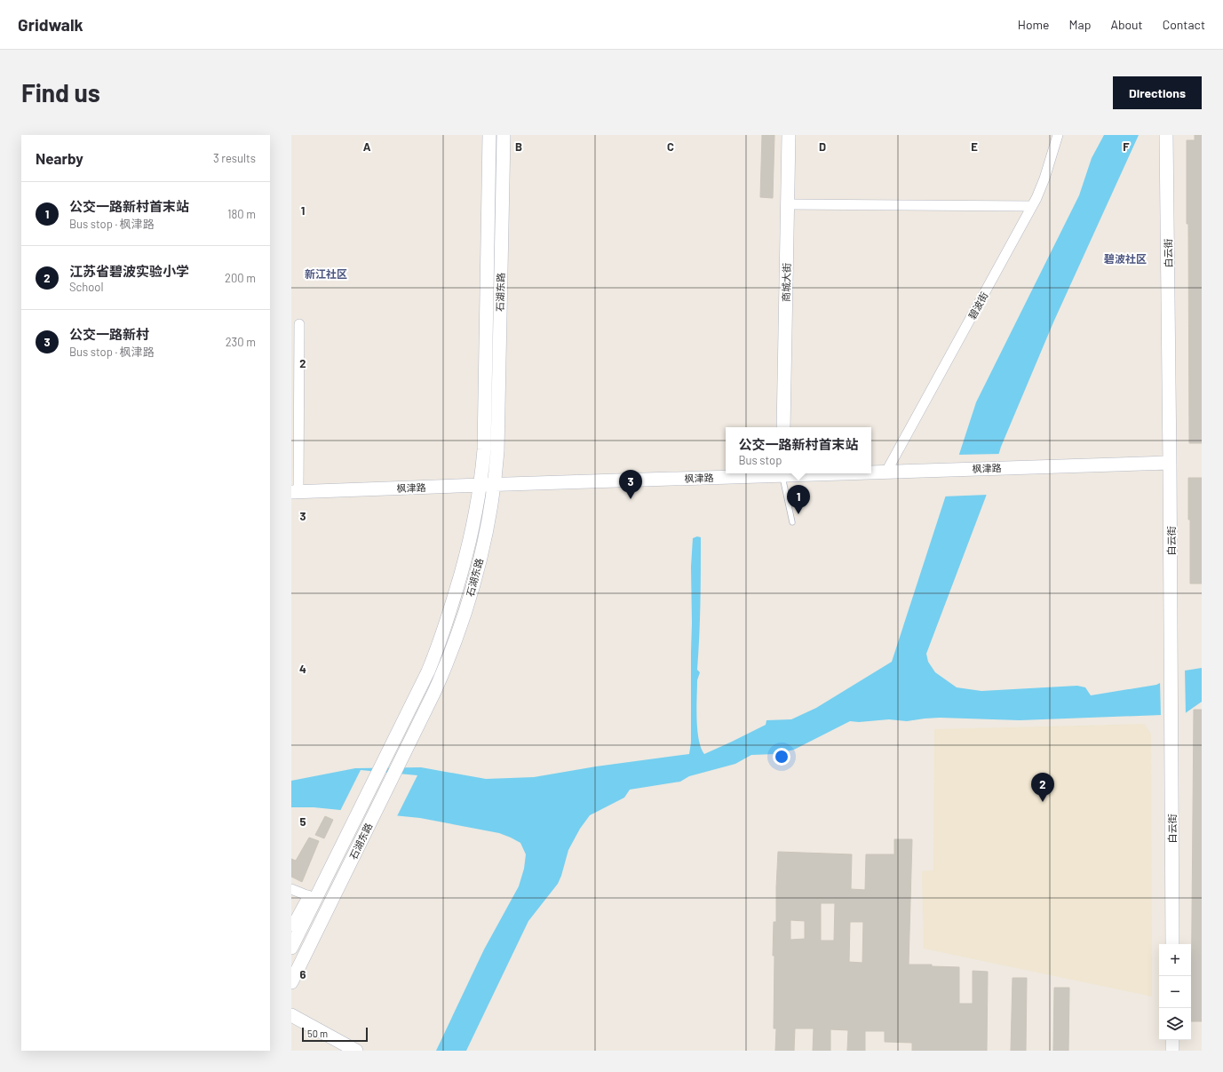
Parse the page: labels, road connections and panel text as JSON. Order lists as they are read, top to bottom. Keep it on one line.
{"streets":{"main road":["白云街","商城大街","石湖东路","枫津路"],"street":["碧波街"]},"crossings":[["白云街","枫津路"],["石湖东路","枫津路"],["碧波街","枫津路"]],"districts":["碧波社区","新江社区"],"scale_bar":"50 m","page":{"header":"Gridwalk","nav":["Home","Map","About","Contact"],"buttons":"Directions","title":"Find us","heading":["Nearby","3 results"],"list":[{"mark":"1","name":"公交一路新村首末站","note":"Bus stop · 枫津路","value":"180 m"},{"mark":"2","name":"江苏省碧波实验小学","note":"School","value":"200 m"},{"mark":"3","name":"公交一路新村","note":"Bus stop · 枫津路","value":"230 m"}],"popup":["公交一路新村首末站","Bus stop"],"pins":["3","1","2"],"map_buttons":["+","−"],"scale":"50 m"},"grid":{"columns":["A","B","C","D","E","F"],"rows":["1","2","3","4","5","6"]}}
